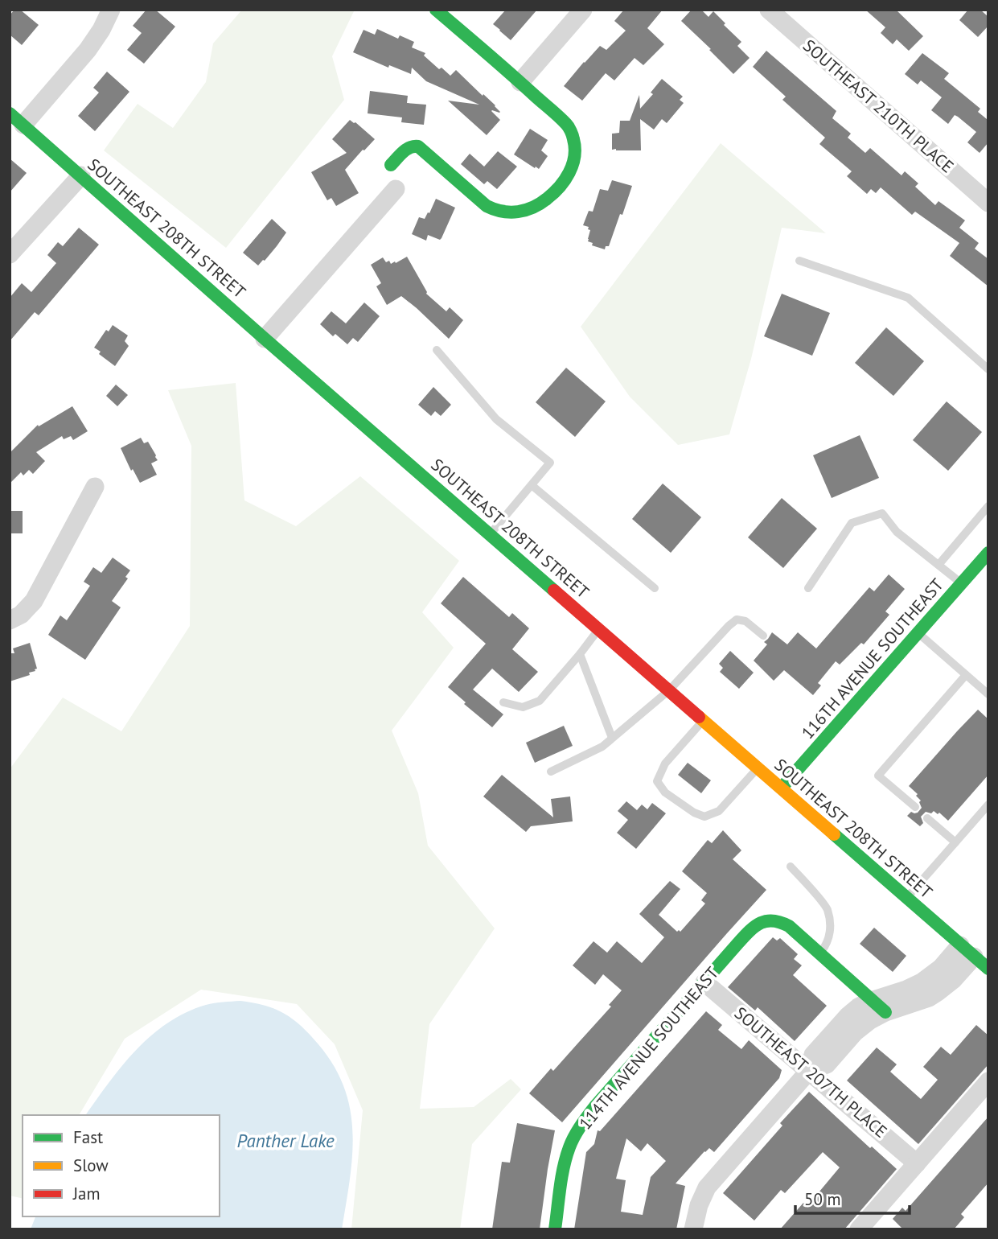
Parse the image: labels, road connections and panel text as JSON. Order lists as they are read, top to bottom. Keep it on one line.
{"streets":{"main road":["SOUTHEAST 208TH STREET","116TH AVENUE SOUTHEAST","114TH AVENUE SOUTHEAST"],"street":["SOUTHEAST 210TH PLACE","SOUTHEAST 207TH PLACE"]},"crossings":[["SOUTHEAST 208TH STREET","116TH AVENUE SOUTHEAST"],["114TH AVENUE SOUTHEAST","SOUTHEAST 207TH PLACE"]],"water":["Panther Lake"],"legend":["Fast","Slow","Jam"],"scale_bar":"50 m"}
